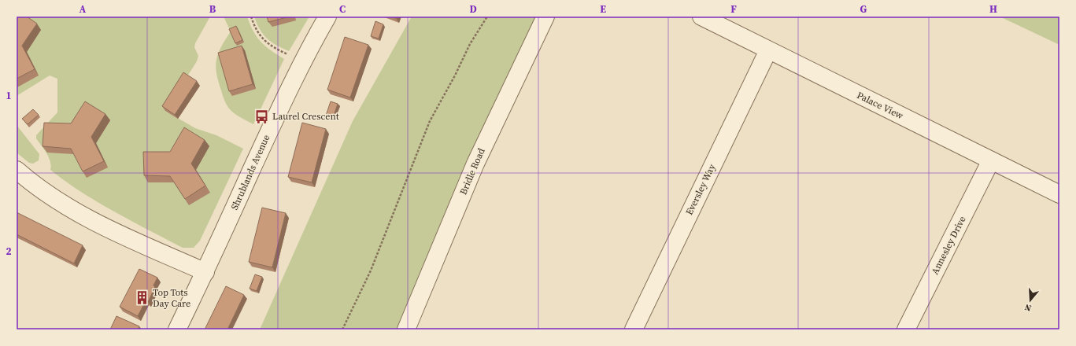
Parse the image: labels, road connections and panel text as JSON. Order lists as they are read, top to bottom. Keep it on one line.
{"streets":{"street":["Palace View","Bridle Road","Shrublands Avenue","Eversley Way","Annesley Drive"]},"crossings":[["Palace View","Eversley Way"],["Palace View","Annesley Drive"]],"places":{"bus stop":["Laurel Crescent"],"building":["Top Tots Day Care"]},"north":"bottom","grid":{"columns":["A","B","C","D","E","F","G","H"],"rows":["1","2"]}}
